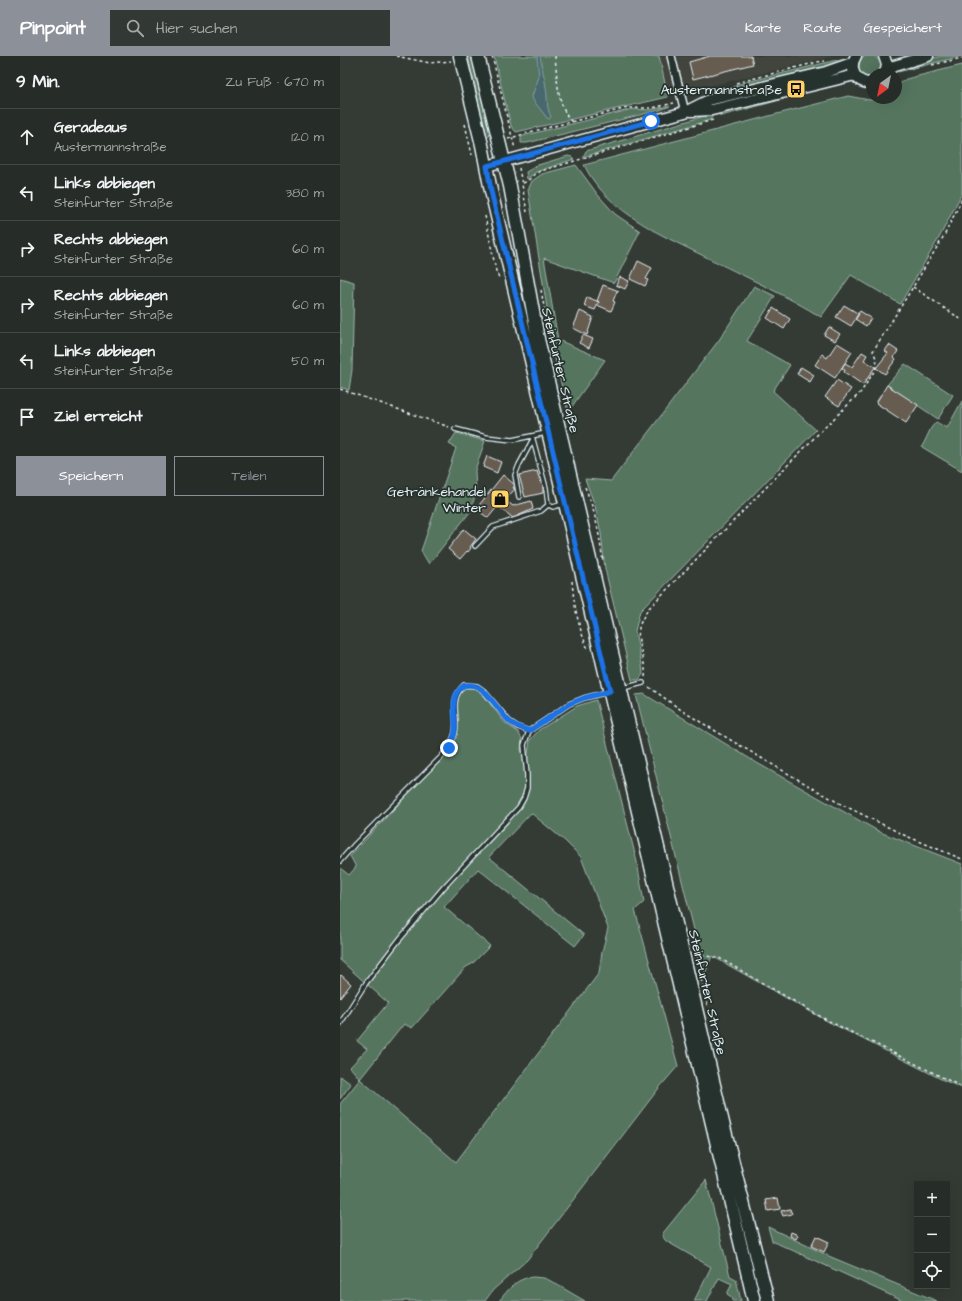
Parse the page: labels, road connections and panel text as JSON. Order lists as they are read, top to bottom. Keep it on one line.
{"streets":{"main road":["Steinfurter Straße"]},"places":{"bus stop":["Austermannstraße"],"shop":["Getränkehandel Winter"]},"north":"bottom left","page":{"header":"Pinpoint","search":"Hier suchen","nav":["Karte","Route","Gespeichert"],"heading":["9 Min.","Zu Fuß · 670 m"],"list":[["Geradeaus","Austermannstraße","120 m"],["Links abbiegen","Steinfurter Straße","380 m"],["Rechts abbiegen","Steinfurter Straße","60 m"],["Rechts abbiegen","Steinfurter Straße","60 m"],["Links abbiegen","Steinfurter Straße","50 m"],"Ziel erreicht"],"buttons":["Speichern","Teilen"],"map_buttons":["+","−"]}}
